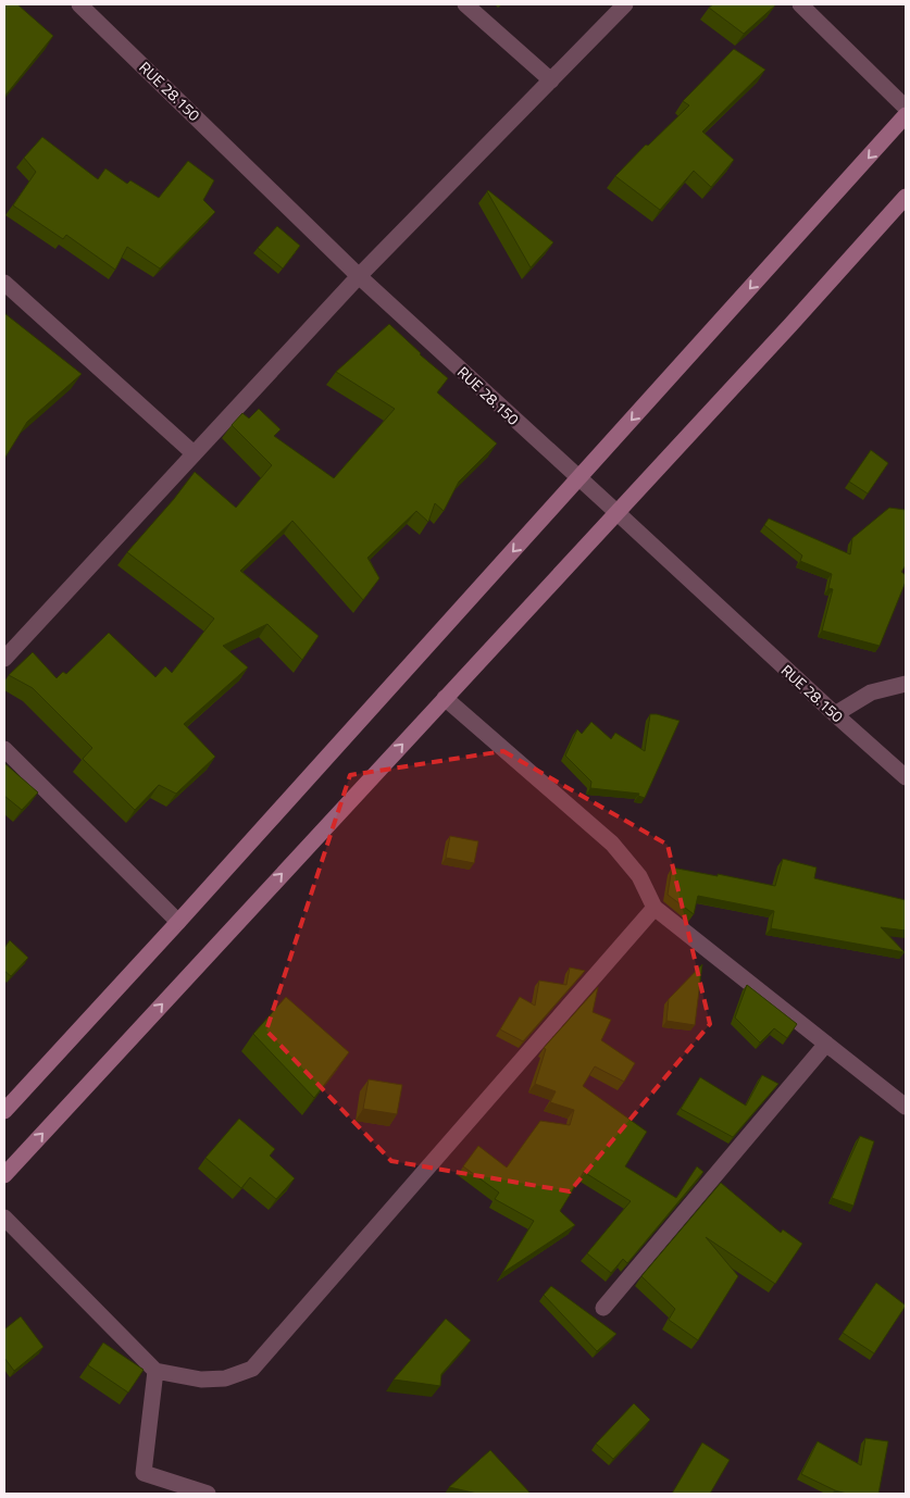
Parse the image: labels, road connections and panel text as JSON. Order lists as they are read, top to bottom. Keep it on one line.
{"streets":{"street":["RUE 28.150"]}}
